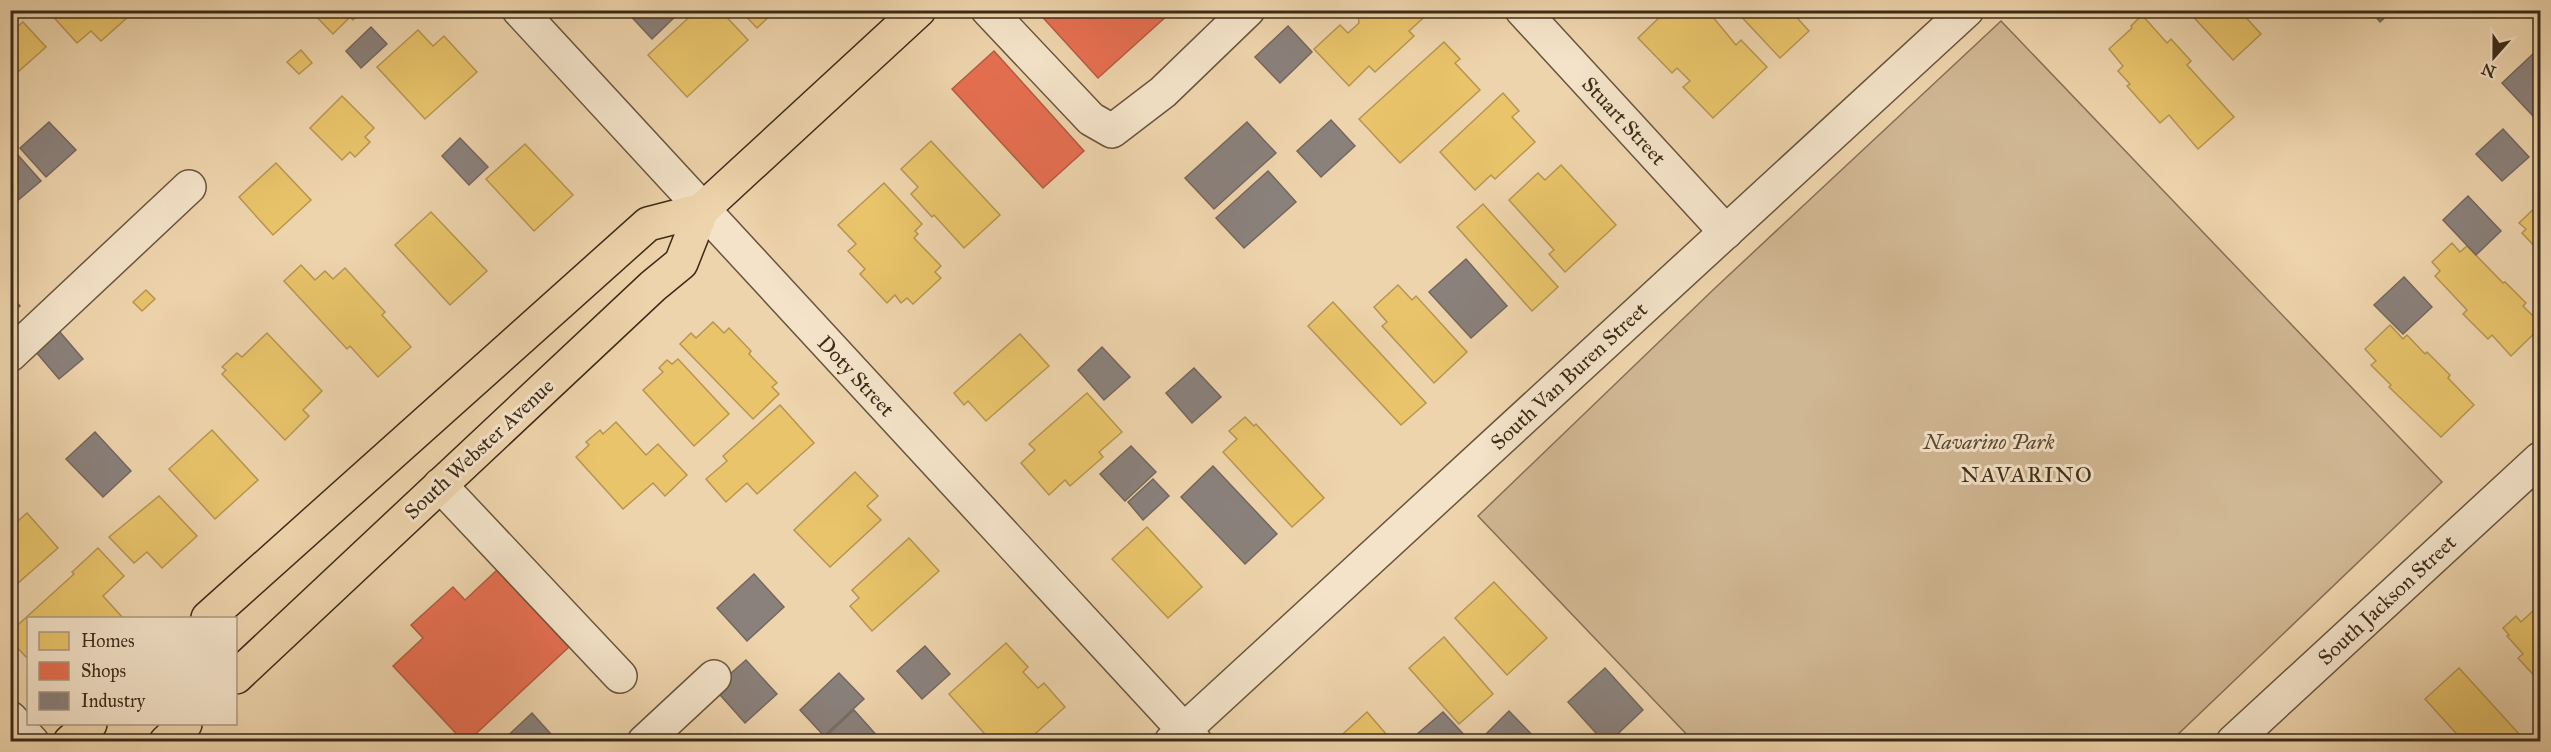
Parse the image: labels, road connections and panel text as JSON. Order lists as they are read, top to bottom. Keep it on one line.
{"streets":{"main road":["South Webster Avenue"],"street":["Stuart Street","Doty Street","South Van Buren Street","South Jackson Street"]},"crossings":[["Stuart Street","South Van Buren Street"],["Doty Street","South Van Buren Street"],["Doty Street","South Webster Avenue"]],"districts":["NAVARINO"],"parks":["Navarino Park"],"legend":["Homes","Shops","Industry"],"north":"bottom"}
